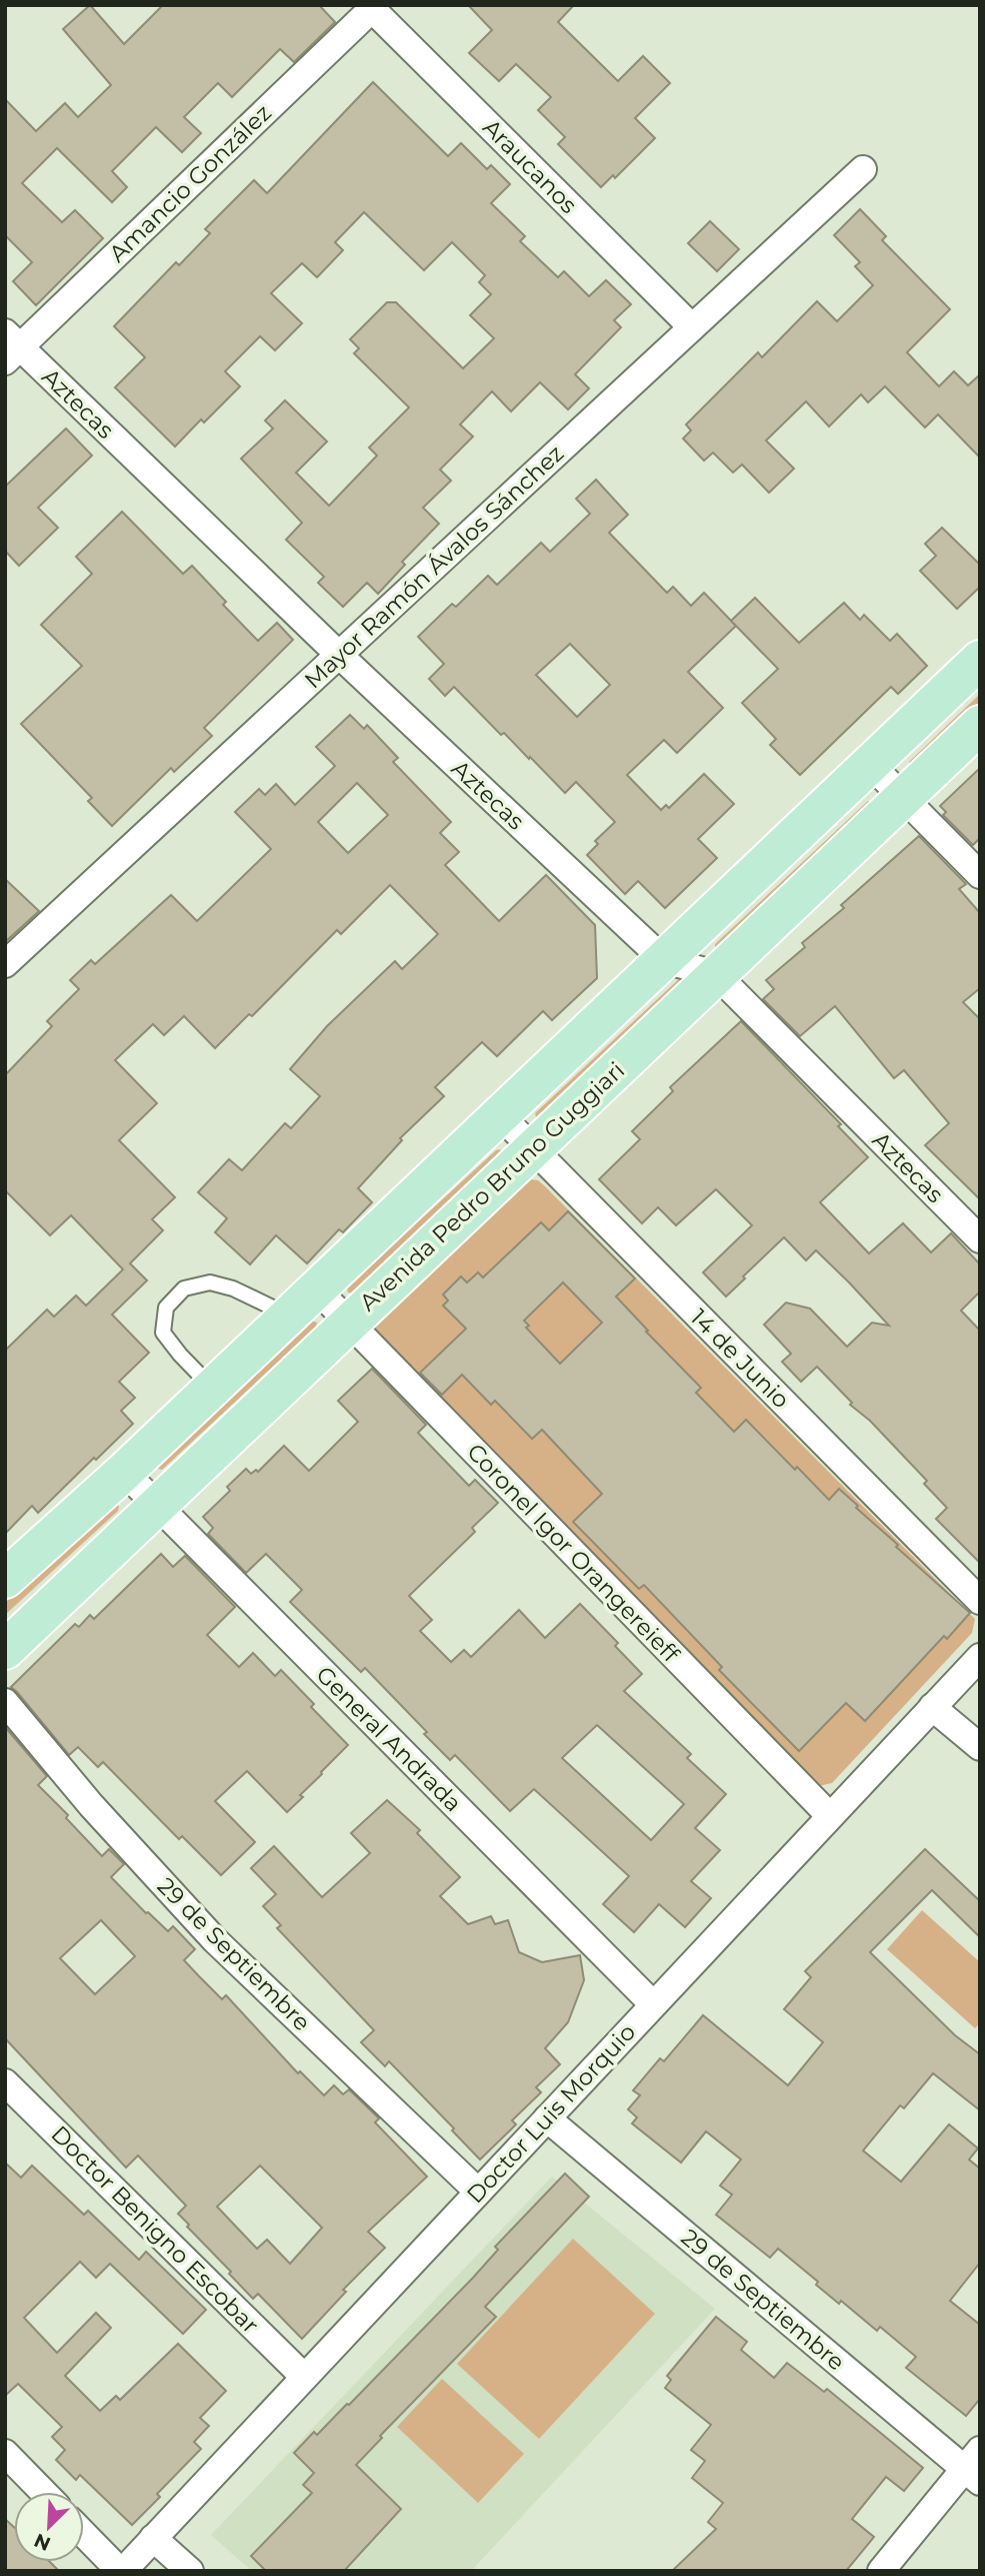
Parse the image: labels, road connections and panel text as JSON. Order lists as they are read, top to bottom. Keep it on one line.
{"streets":{"main road":["Avenida Pedro Bruno Guggiari"],"street":["Araucanos","Amancio González","Aztecas","Mayor Ramón Ávalos Sánchez","14 de Junio","Coronel Igor Orangereieff","General Andrada","29 de Septiembre","Doctor Luis Morquio","Doctor Benigno Escobar"]},"crossings":[["Araucanos","Amancio González"],["Araucanos","Mayor Ramón Ávalos Sánchez"],["Amancio González","Aztecas"],["Aztecas","Mayor Ramón Ávalos Sánchez"],["Aztecas","Avenida Pedro Bruno Guggiari"],["Avenida Pedro Bruno Guggiari","14 de Junio"],["Avenida Pedro Bruno Guggiari","Coronel Igor Orangereieff"],["Avenida Pedro Bruno Guggiari","General Andrada"],["Coronel Igor Orangereieff","Doctor Luis Morquio"],["General Andrada","Doctor Luis Morquio"],["29 de Septiembre","Doctor Luis Morquio"],["Doctor Luis Morquio","Doctor Benigno Escobar"]],"north":"bottom left"}
